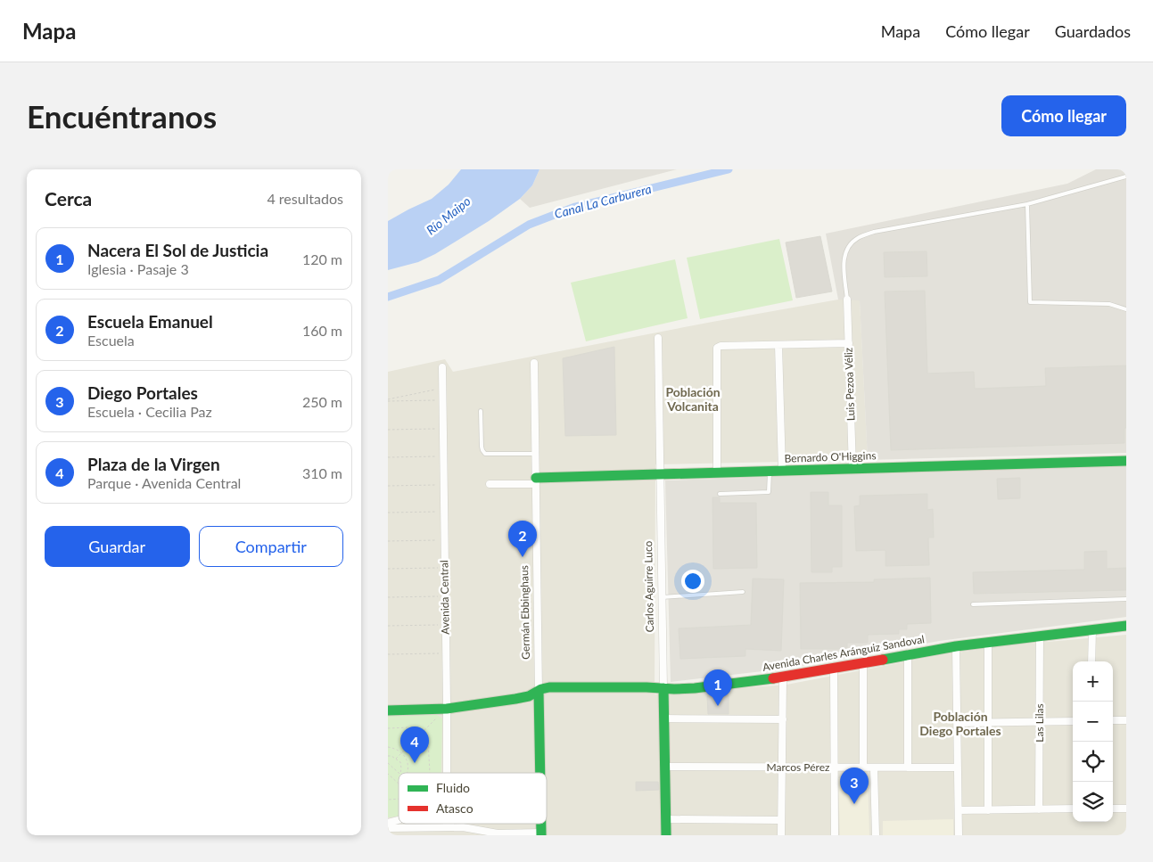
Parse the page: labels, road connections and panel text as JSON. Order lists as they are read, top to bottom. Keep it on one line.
{"streets":{"street":["Luis Pezoa Véliz","Bernardo O'Higgins","Carlos Aguirre Luco","Avenida Central","Germán Ebbinghaus","Avenida Charles Aránguiz Sandoval","Las Lilas","Marcos Pérez"]},"crossings":[["Luis Pezoa Véliz","Bernardo O'Higgins"],["Bernardo O'Higgins","Carlos Aguirre Luco"],["Bernardo O'Higgins","Germán Ebbinghaus"],["Carlos Aguirre Luco","Avenida Charles Aránguiz Sandoval"],["Carlos Aguirre Luco","Marcos Pérez"],["Avenida Central","Avenida Charles Aránguiz Sandoval"],["Germán Ebbinghaus","Avenida Charles Aránguiz Sandoval"],["Avenida Charles Aránguiz Sandoval","Las Lilas"]],"districts":["Población Volcanita","Población Diego Portales"],"water":["Canal La Carburera","Río Maipo"],"legend":["Fluido","Atasco"],"page":{"header":"Mapa","nav":["Mapa","Cómo llegar","Guardados"],"buttons":["Cómo llegar",["Guardar","Compartir"]],"title":"Encuéntranos","heading":["Cerca","4 resultados"],"list":[{"mark":"1","name":"Nacera El Sol de Justicia","note":"Iglesia · Pasaje 3","value":"120 m"},{"mark":"2","name":"Escuela Emanuel","note":"Escuela","value":"160 m"},{"mark":"3","name":"Diego Portales","note":"Escuela · Cecilia Paz","value":"250 m"},{"mark":"4","name":"Plaza de la Virgen","note":"Parque · Avenida Central","value":"310 m"}],"pins":["2","1","4","3"],"map_buttons":["+","−"]}}
